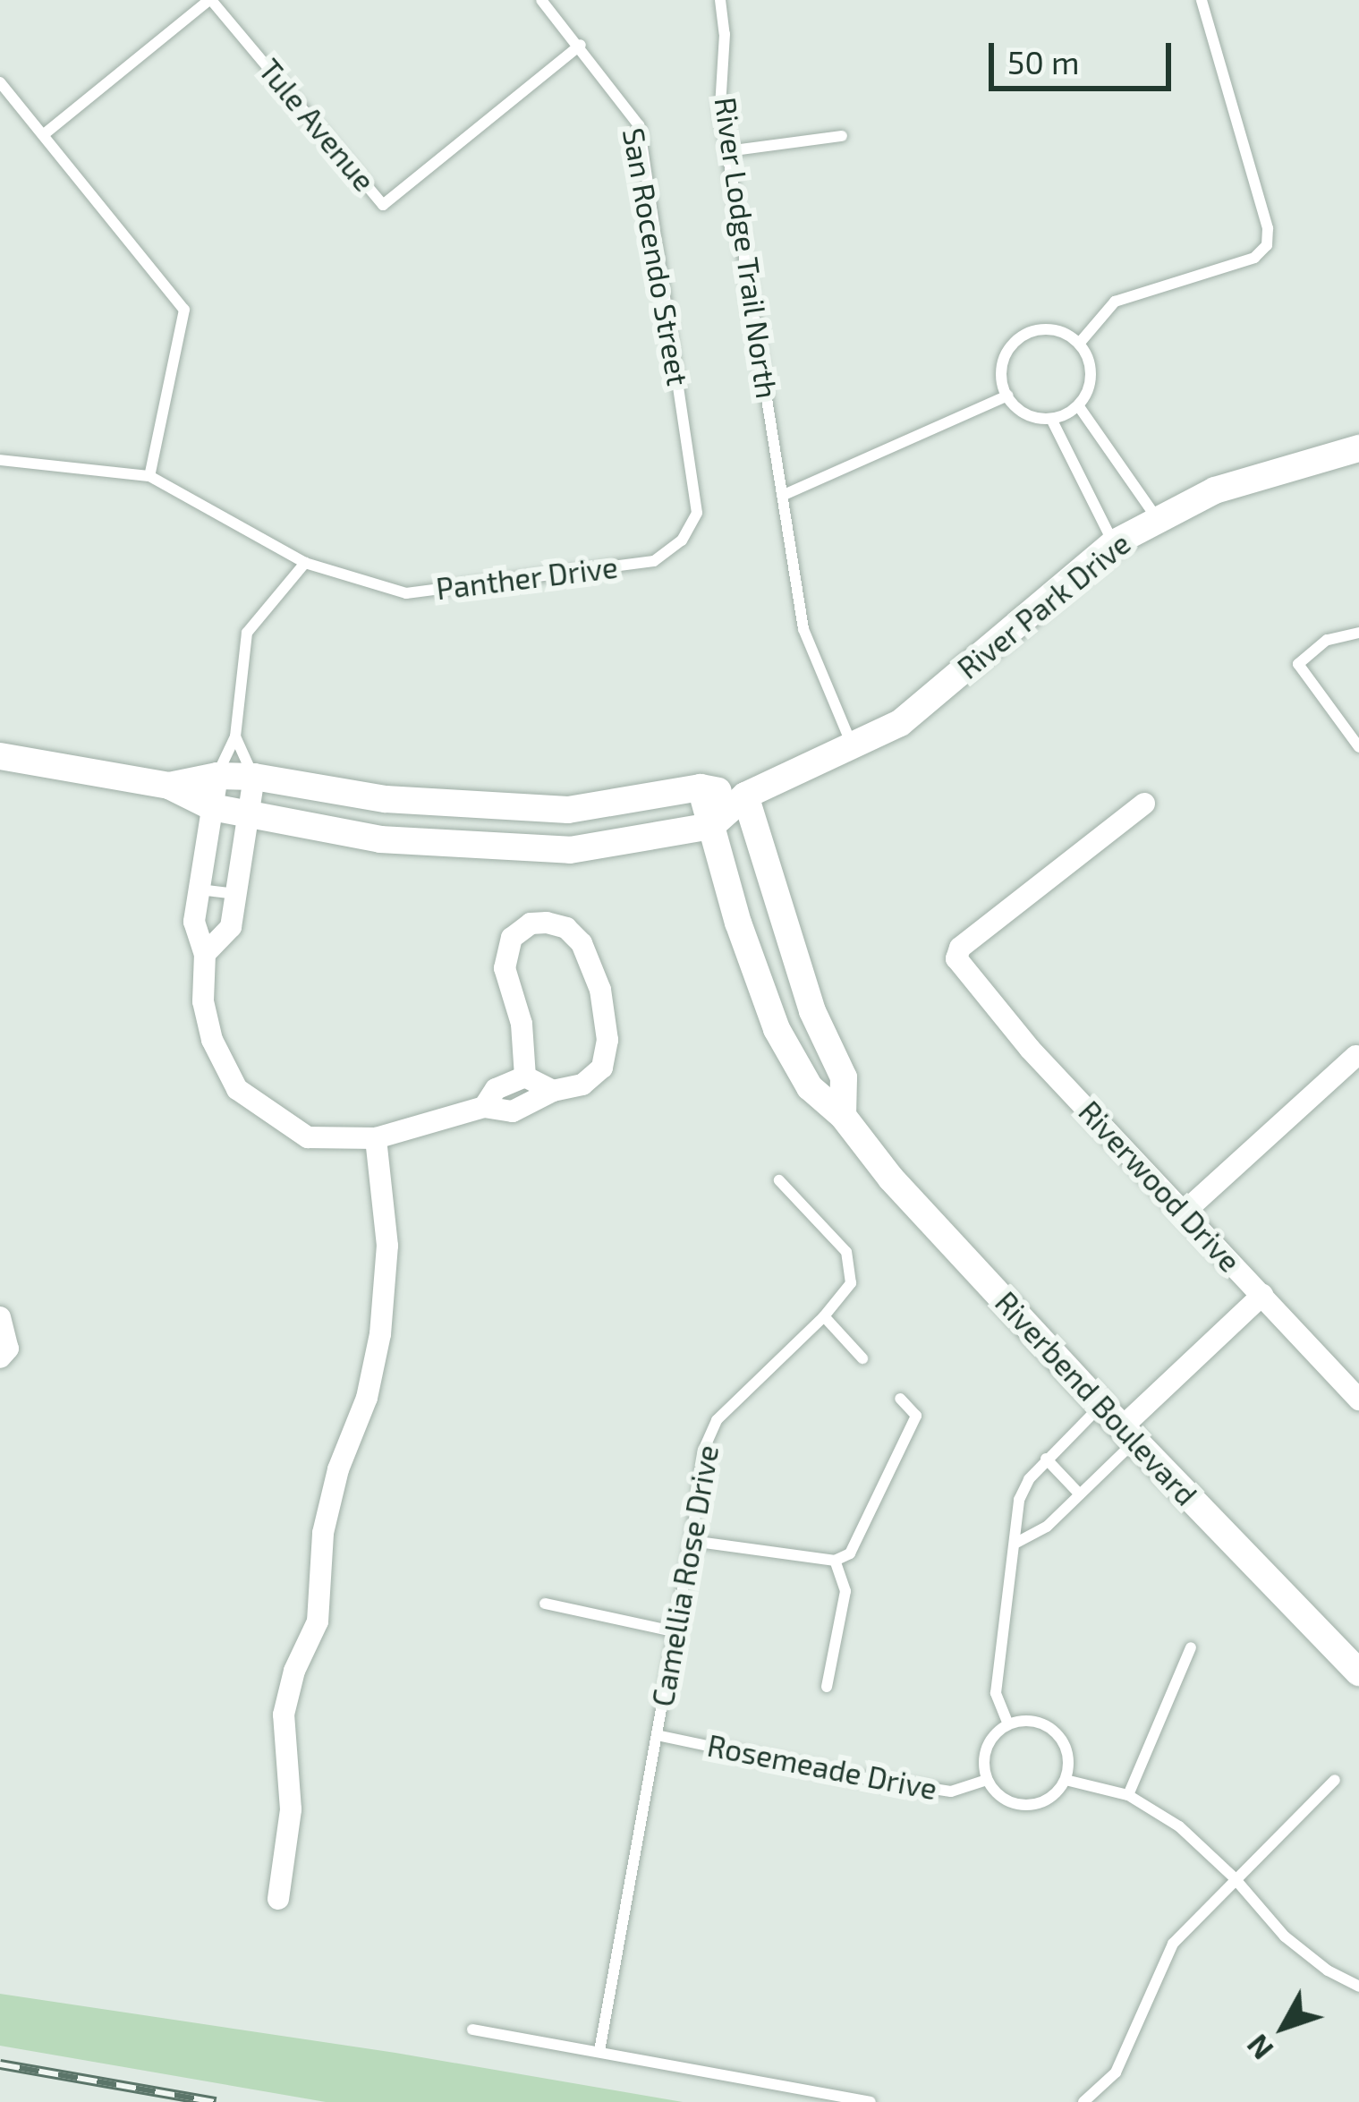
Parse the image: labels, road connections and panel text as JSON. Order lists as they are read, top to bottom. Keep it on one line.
{"streets":{"street":["River Park Drive","Riverwood Drive","Riverbend Boulevard"],"lane":["Tule Avenue","River Lodge Trail North","San Rocendo Street","Panther Drive","Camellia Rose Drive","Rosemeade Drive"]},"crossings":[["Tule Avenue","San Rocendo Street"],["River Lodge Trail North","River Park Drive"],["San Rocendo Street","Panther Drive"],["River Park Drive","Riverbend Boulevard"],["Camellia Rose Drive","Rosemeade Drive"]],"scale_bar":"50 m","north":"bottom left"}
